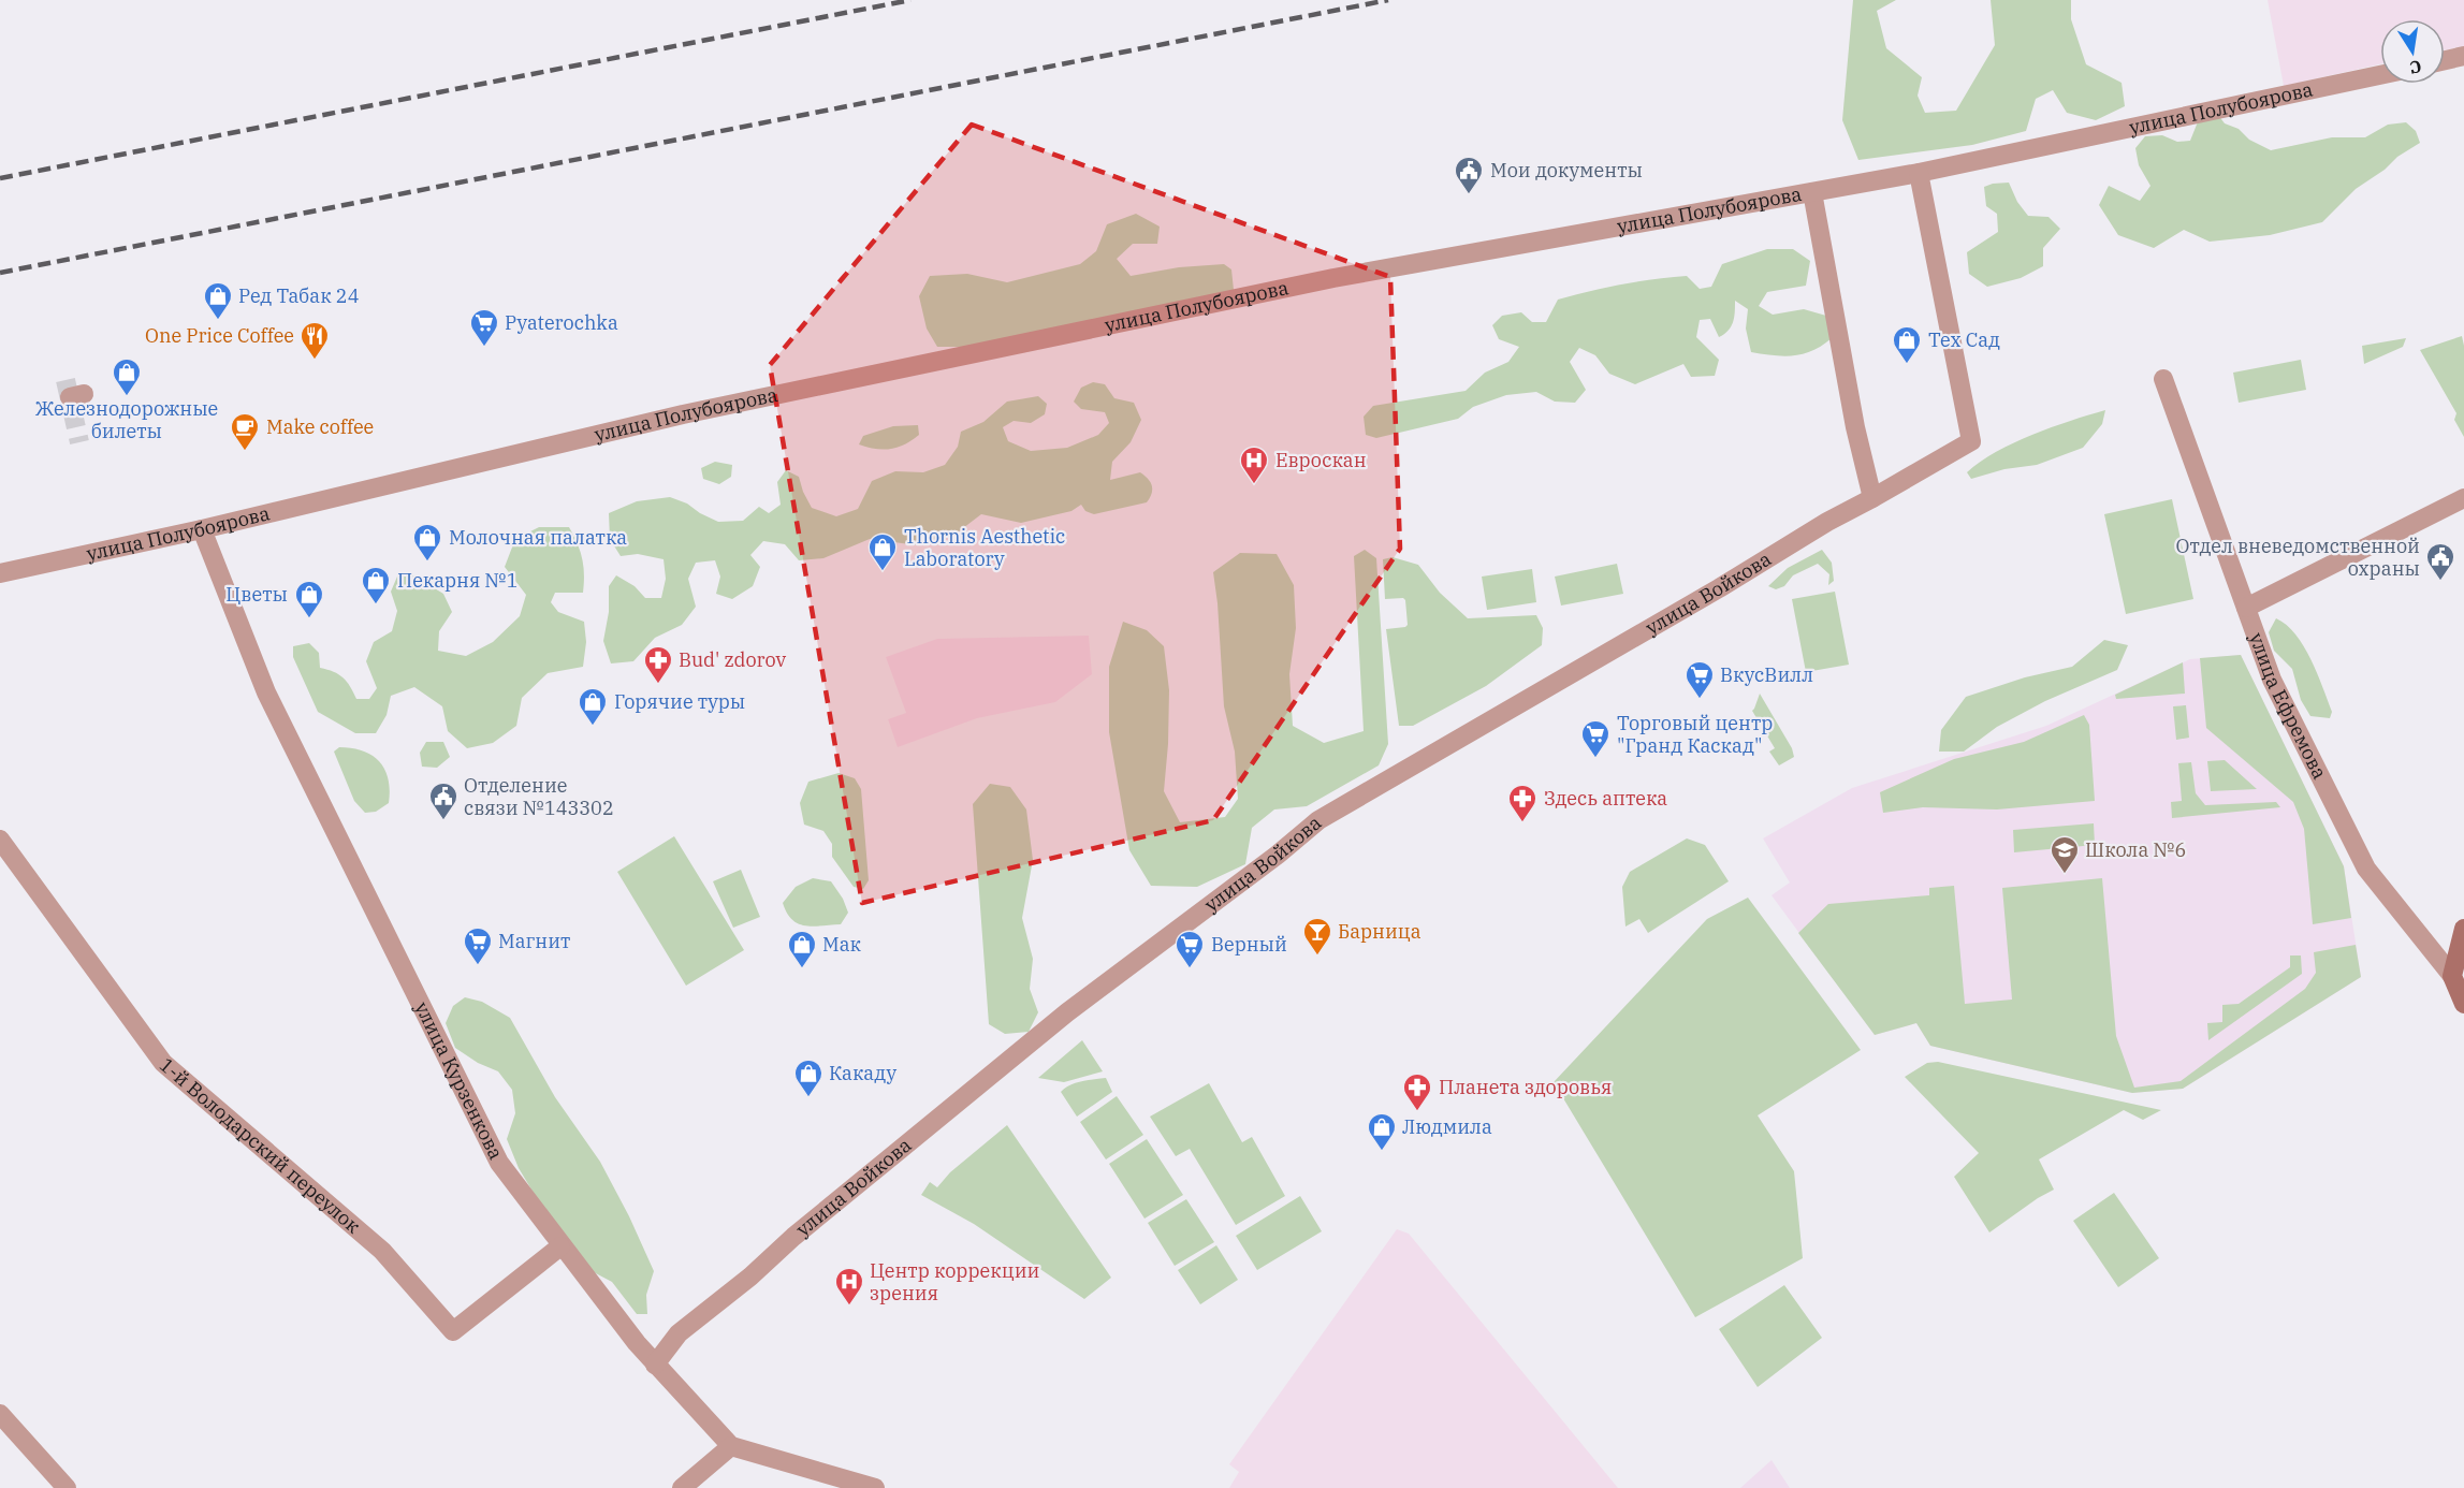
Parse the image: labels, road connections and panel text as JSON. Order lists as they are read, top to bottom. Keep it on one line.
{"streets":{"main road":["улица Ефремова"],"street":["улица Полубоярова","улица Войкова","улица Курзенкова","1-й Володарский переулок"]},"crossings":[["улица Полубоярова","улица Войкова"],["улица Полубоярова","улица Курзенкова"],["улица Войкова","улица Курзенкова"],["улица Курзенкова","1-й Володарский переулок"]],"places":{"public building":["Мои документы","Отдел вневедомственной охраны","Отделение связи №143302"],"shop":["Ред Табак 24","Тех Сад","Железнодорожные билеты","Молочная палатка","Thornis Aesthetic Laboratory","Пекарня №1","Цветы","Горячие туры","Мак","Какаду","Людмила"],"supermarket":["Pyaterochka","ВкусВилл","Торговый центр \"Гранд Каскад\"","Магнит","Верный"],"restaurant":["One Price Coffee"],"cafe":["Make coffee"],"hospital":["Евроскан","Центр коррекции зрения"],"pharmacy":["Bud' zdorov","Здесь аптека","Планета здоровья"],"school or university":["Школа №6"],"bar":["Барница"]},"north":"bottom"}
